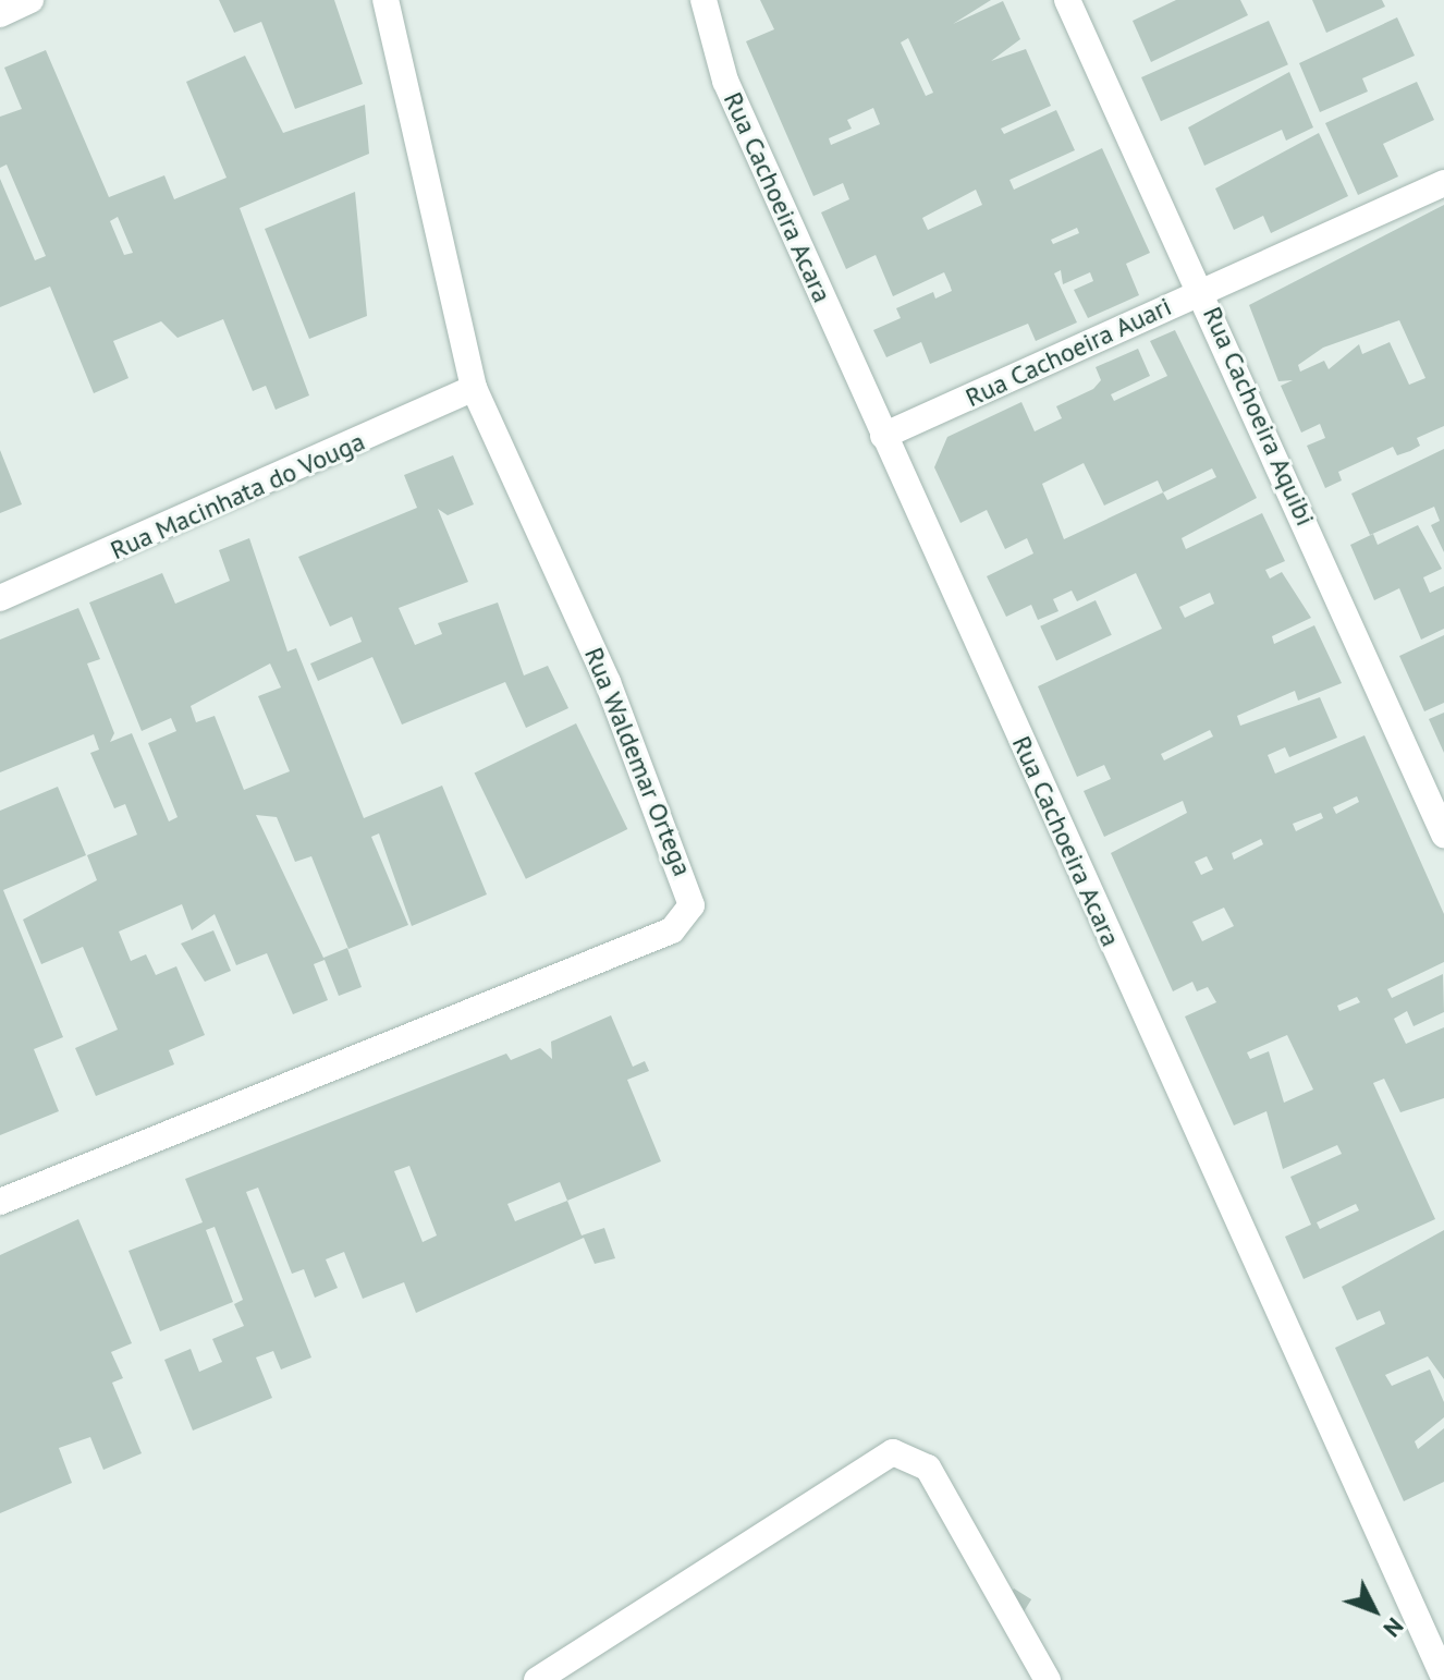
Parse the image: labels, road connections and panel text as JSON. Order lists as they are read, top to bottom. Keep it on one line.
{"streets":{"street":["Rua Cachoeira Acara","Rua Cachoeira Auari","Rua Cachoeira Aquibi","Rua Macinhata do Vouga","Rua Waldemar Ortega"]},"crossings":[["Rua Cachoeira Acara","Rua Cachoeira Auari"],["Rua Cachoeira Auari","Rua Cachoeira Aquibi"],["Rua Macinhata do Vouga","Rua Waldemar Ortega"]],"north":"bottom right"}
